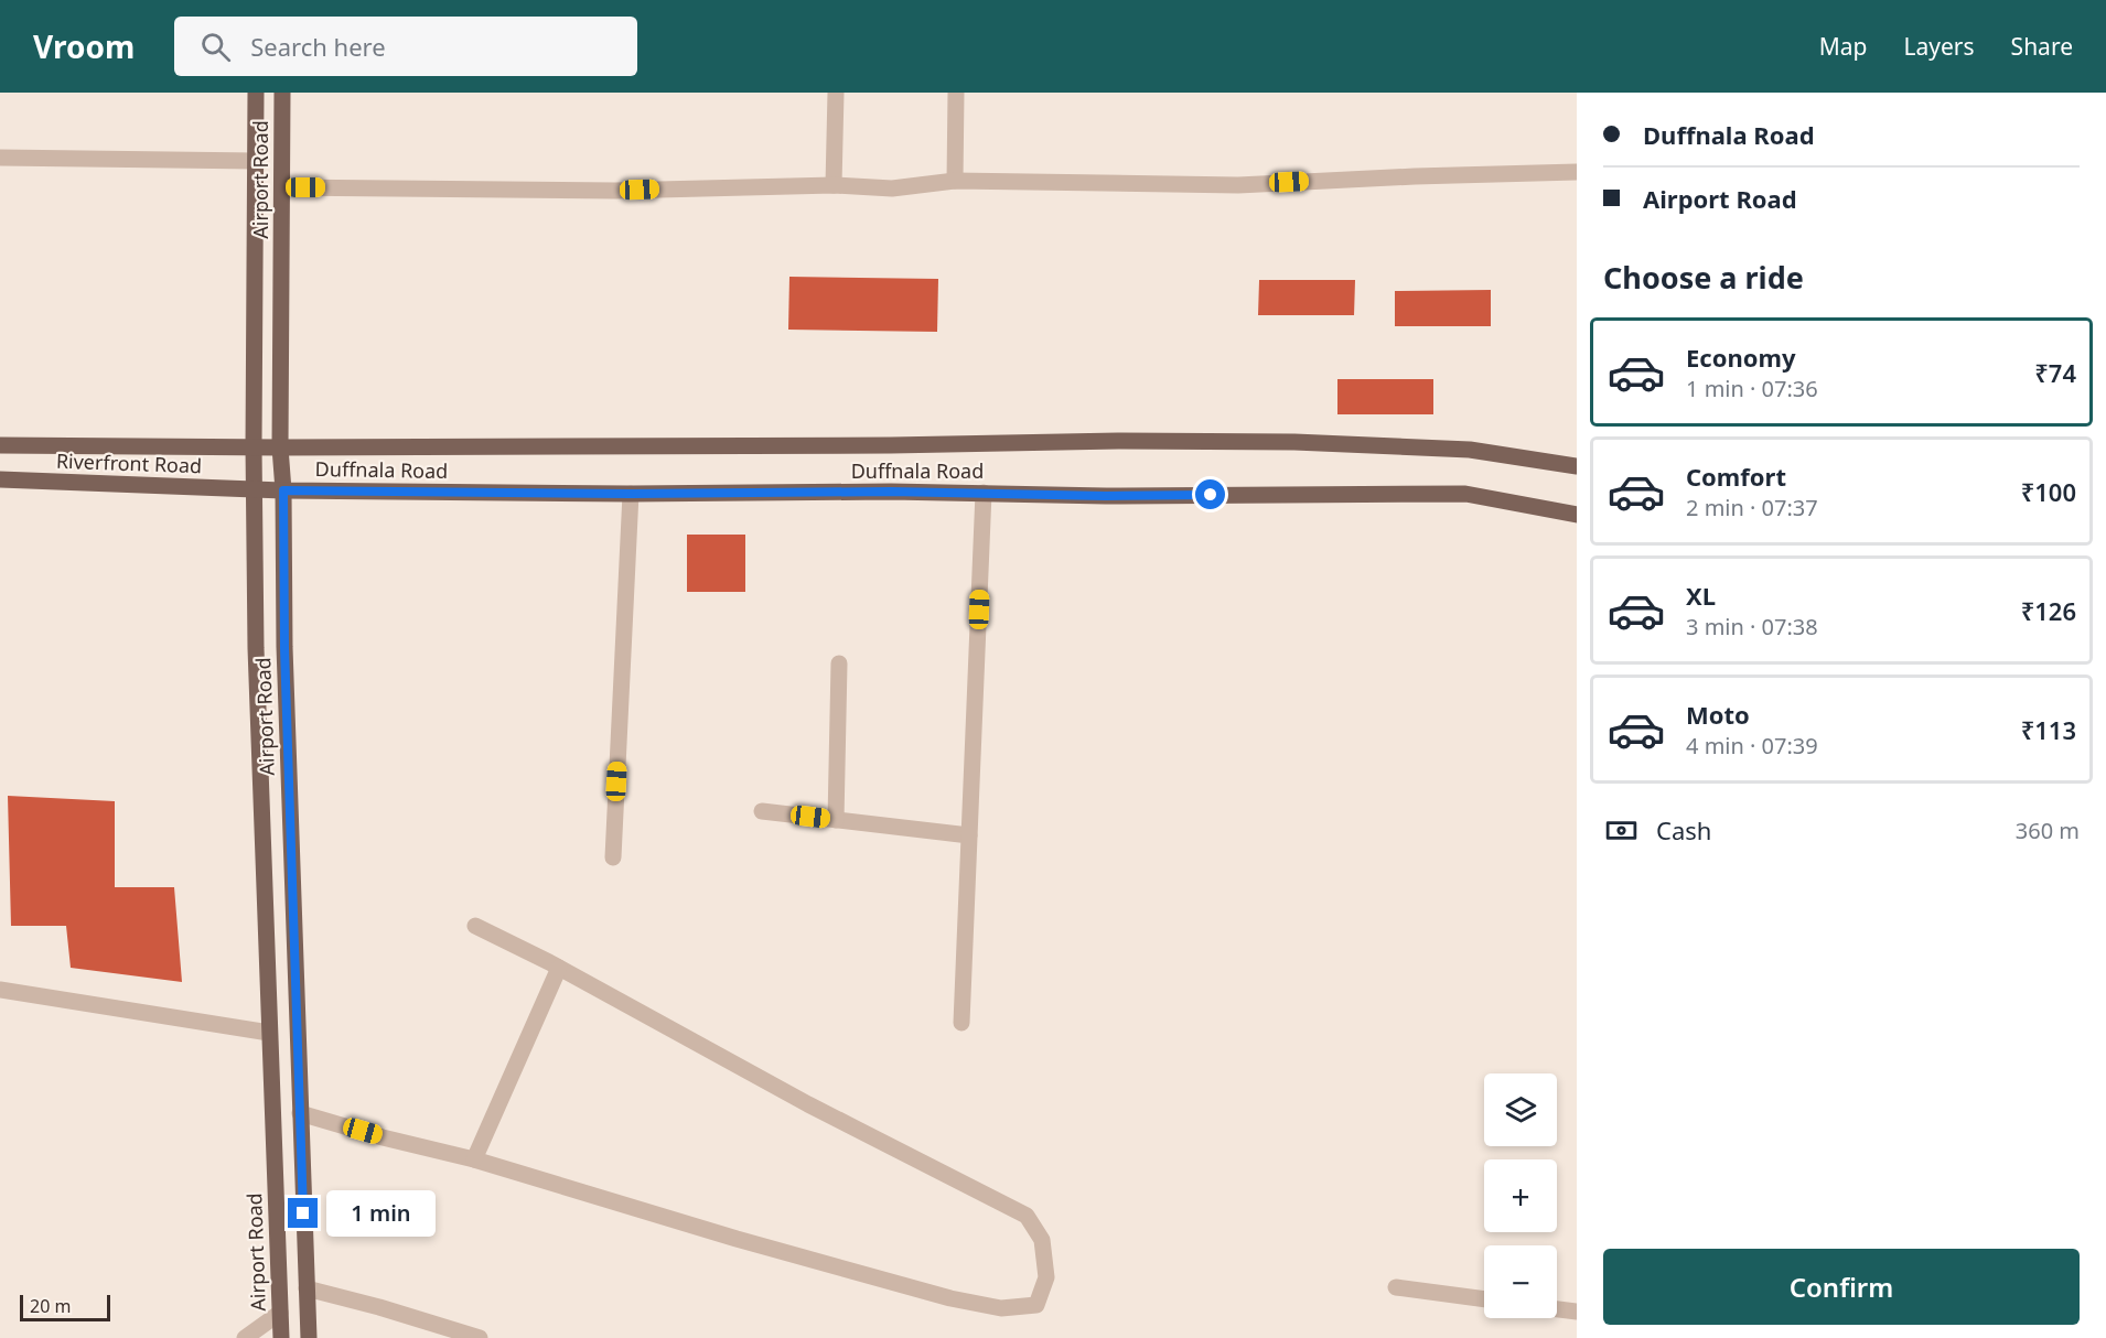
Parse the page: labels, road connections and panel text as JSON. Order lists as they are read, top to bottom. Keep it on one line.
{"streets":{"main road":["Airport Road","Riverfront Road","Duffnala Road"]},"crossings":[["Airport Road","Riverfront Road"],["Airport Road","Duffnala Road"],["Riverfront Road","Duffnala Road"]],"scale_bar":"20 m","page":{"header":"Vroom","search":"Search here","nav":["Map","Layers","Share"],"banner":["Duffnala Road","Airport Road"],"heading":"Choose a ride","list":[{"name":"Economy","note":"1 min · 07:36","value":"₹74"},{"name":"Comfort","note":"2 min · 07:37","value":"₹100"},{"name":"XL","note":"3 min · 07:38","value":"₹126"},{"name":"Moto","note":"4 min · 07:39","value":"₹113"}],"pay":["Cash","360 m"],"map_buttons":["+","−"],"bubble":"1 min","buttons":"Confirm","scale":"20 m"}}
